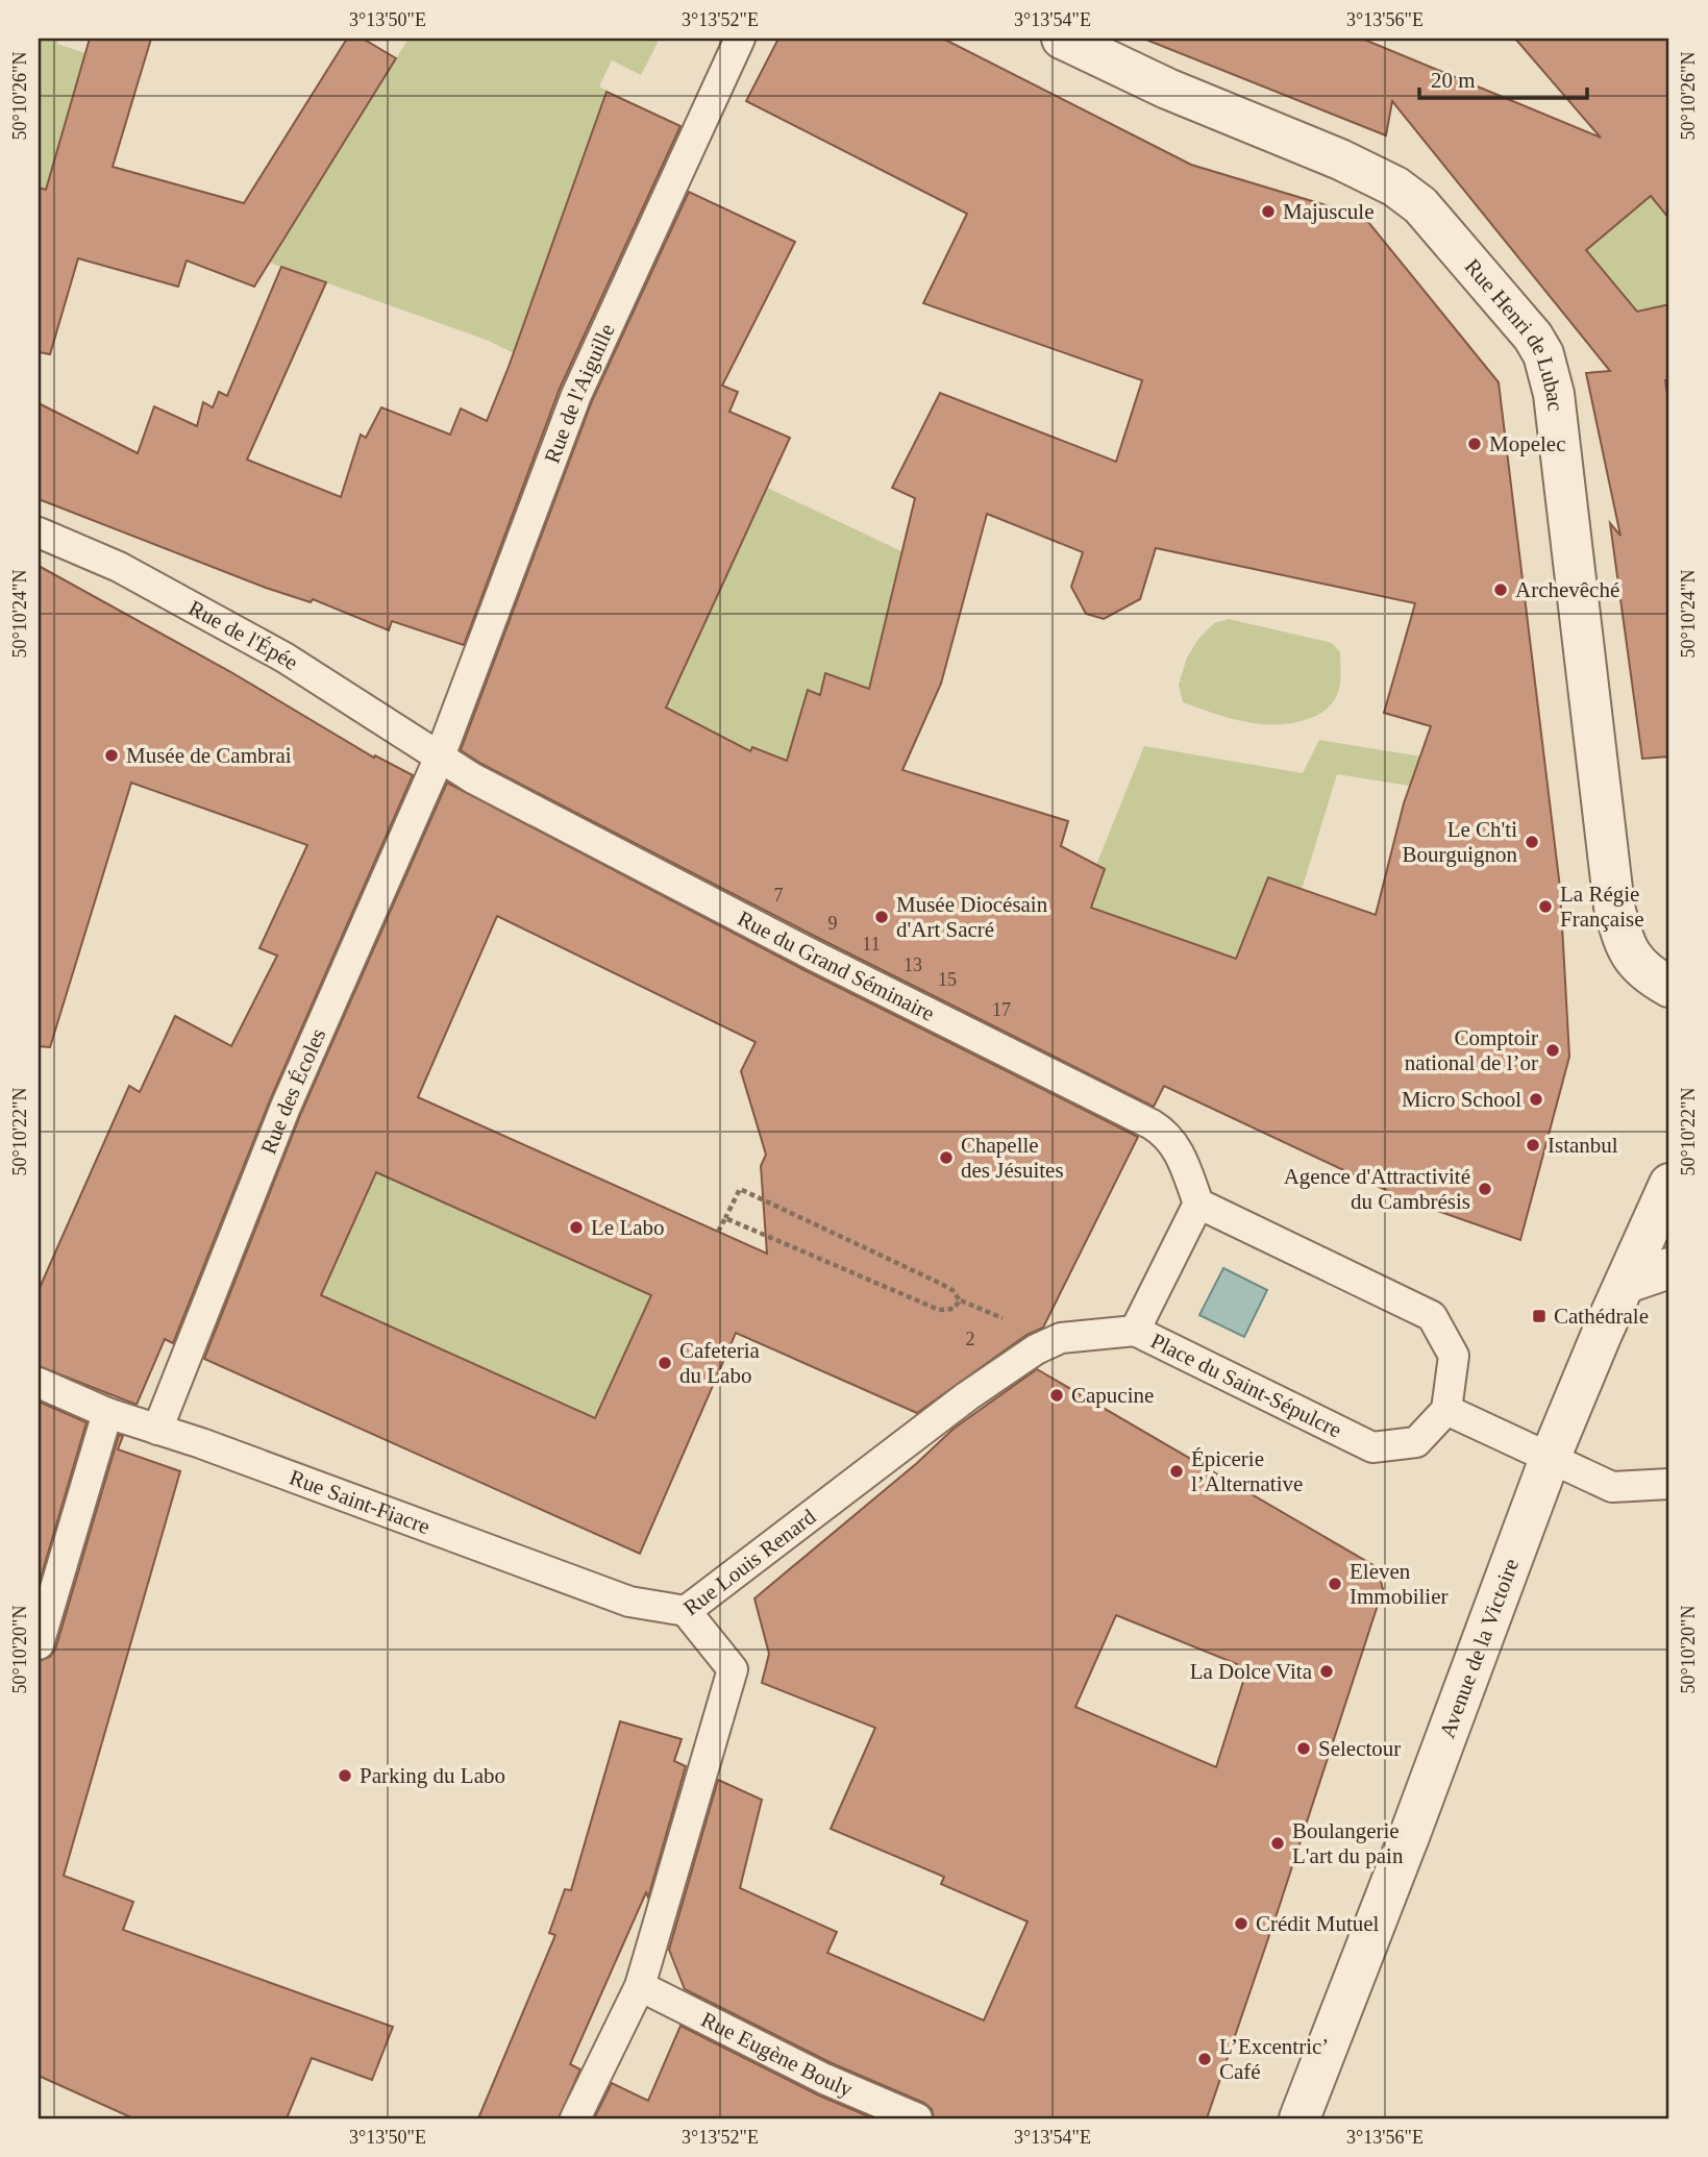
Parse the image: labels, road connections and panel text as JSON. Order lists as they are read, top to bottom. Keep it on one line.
{"streets":{"street":["Rue Henri de Lubac","Avenue de la Victoire"],"lane":["Rue de l'Aiguille","Rue de l'Épée","Rue du Grand Séminaire","Rue des Écoles","Place du Saint-Sépulcre","Rue Saint-Fiacre","Rue Louis Renard","Rue Eugène Bouly"]},"crossings":[["Rue de l'Aiguille","Rue de l'Épée"],["Rue de l'Aiguille","Rue du Grand Séminaire"],["Rue de l'Aiguille","Rue des Écoles"],["Rue de l'Épée","Rue du Grand Séminaire"],["Rue de l'Épée","Rue des Écoles"],["Rue du Grand Séminaire","Rue des Écoles"],["Rue du Grand Séminaire","Place du Saint-Sépulcre"],["Rue des Écoles","Rue Saint-Fiacre"],["Place du Saint-Sépulcre","Rue Louis Renard"],["Rue Saint-Fiacre","Rue Louis Renard"],["Rue Louis Renard","Rue Eugène Bouly"]],"places":{"other":["Majuscule","Mopelec","Archevêché","Musée de Cambrai","Le Ch'ti Bourguignon","La Régie Française","Musée Diocésain d'Art Sacré","Comptoir national de l’or","Micro School","Istanbul","Chapelle des Jésuites","Agence d'Attractivité du Cambrésis","Le Labo","Cafeteria du Labo","Capucine","Épicerie l’Alternative","Eleven Immobilier","La Dolce Vita","Selectour","Parking du Labo","Boulangerie L'art du pain","Crédit Mutuel","L’Excentric’ Café"],"transit":["Cathédrale"]},"house_numbers":["7","9","11","13","15","17","2"],"scale_bar":"20 m","coordinates":["3°13'50\"E","3°13'52\"E","3°13'54\"E","3°13'56\"E","50°10'26\"N","50°10'24\"N","50°10'22\"N","50°10'20\"N"]}
